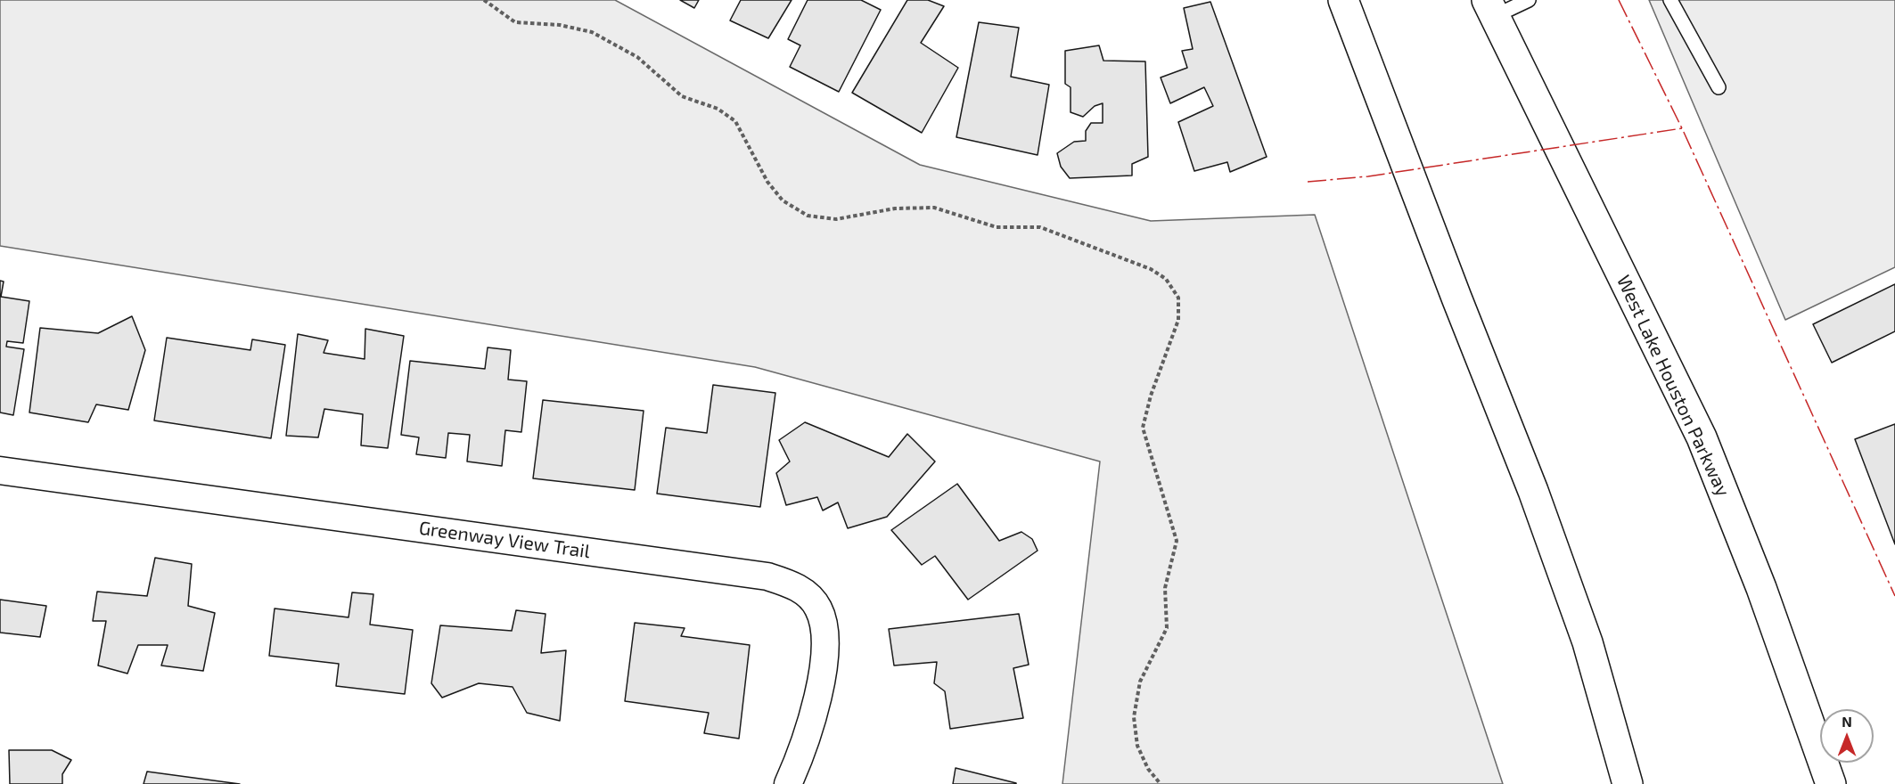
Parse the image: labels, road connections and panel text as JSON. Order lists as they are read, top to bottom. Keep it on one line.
{"streets":{"main road":["West Lake Houston Parkway"],"street":["Greenway View Trail"]},"north":"top"}
